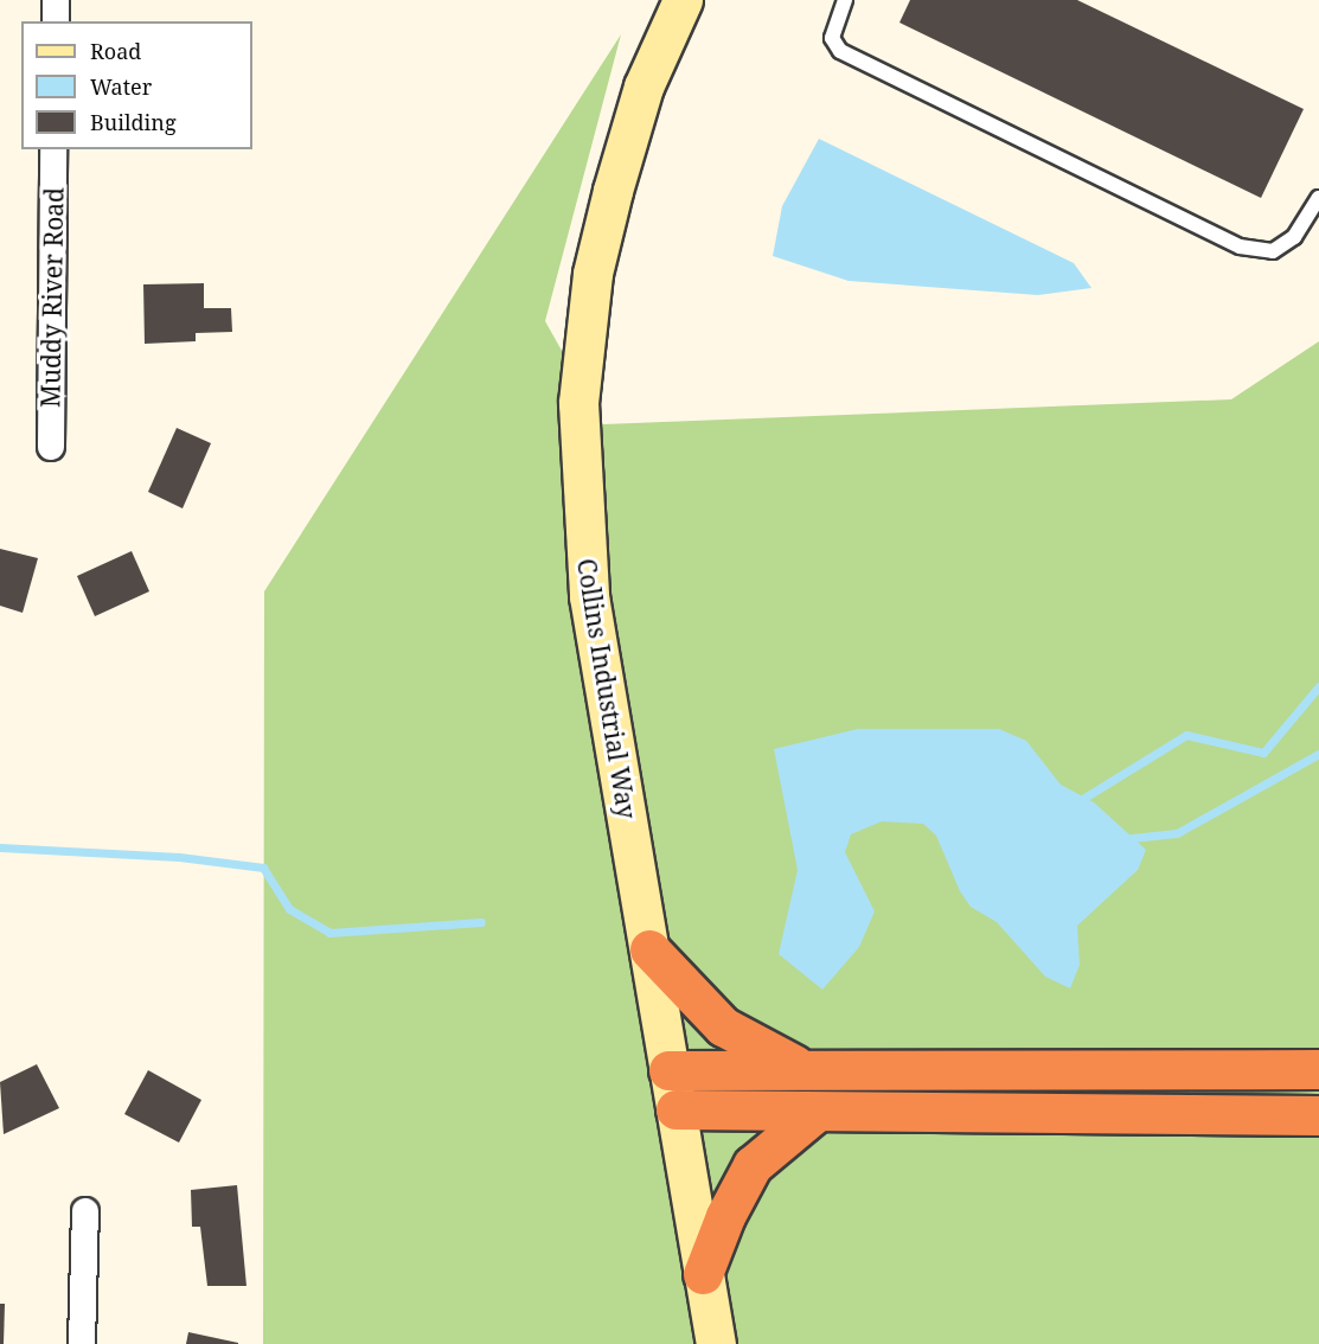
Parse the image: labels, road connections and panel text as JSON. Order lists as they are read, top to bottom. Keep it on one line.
{"streets":{"street":["Muddy River Road","Collins Industrial Way"]},"legend":["Road","Water","Building"]}
